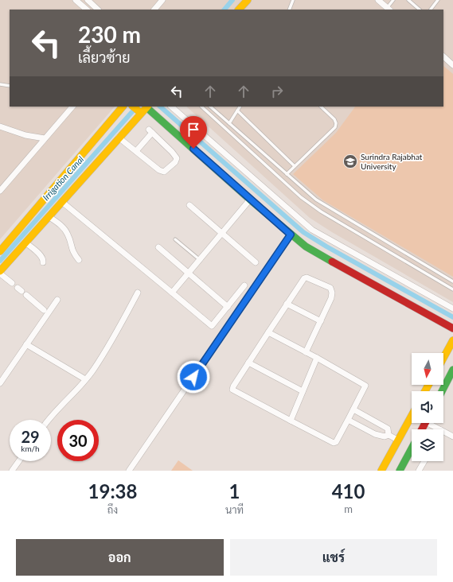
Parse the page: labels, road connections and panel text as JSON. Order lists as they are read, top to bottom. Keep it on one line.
{"water":["Irrigation Canal"],"places":{"school or university":["Surindra Rajabhat University"]},"north":"bottom","page":{"turn":["230 m","เลี้ยวซ้าย"],"speed":"29 km/h","limit":"30","eta":["19:38","ถึง","1","นาที","410","m"],"buttons":["ออก","แชร์"]}}
